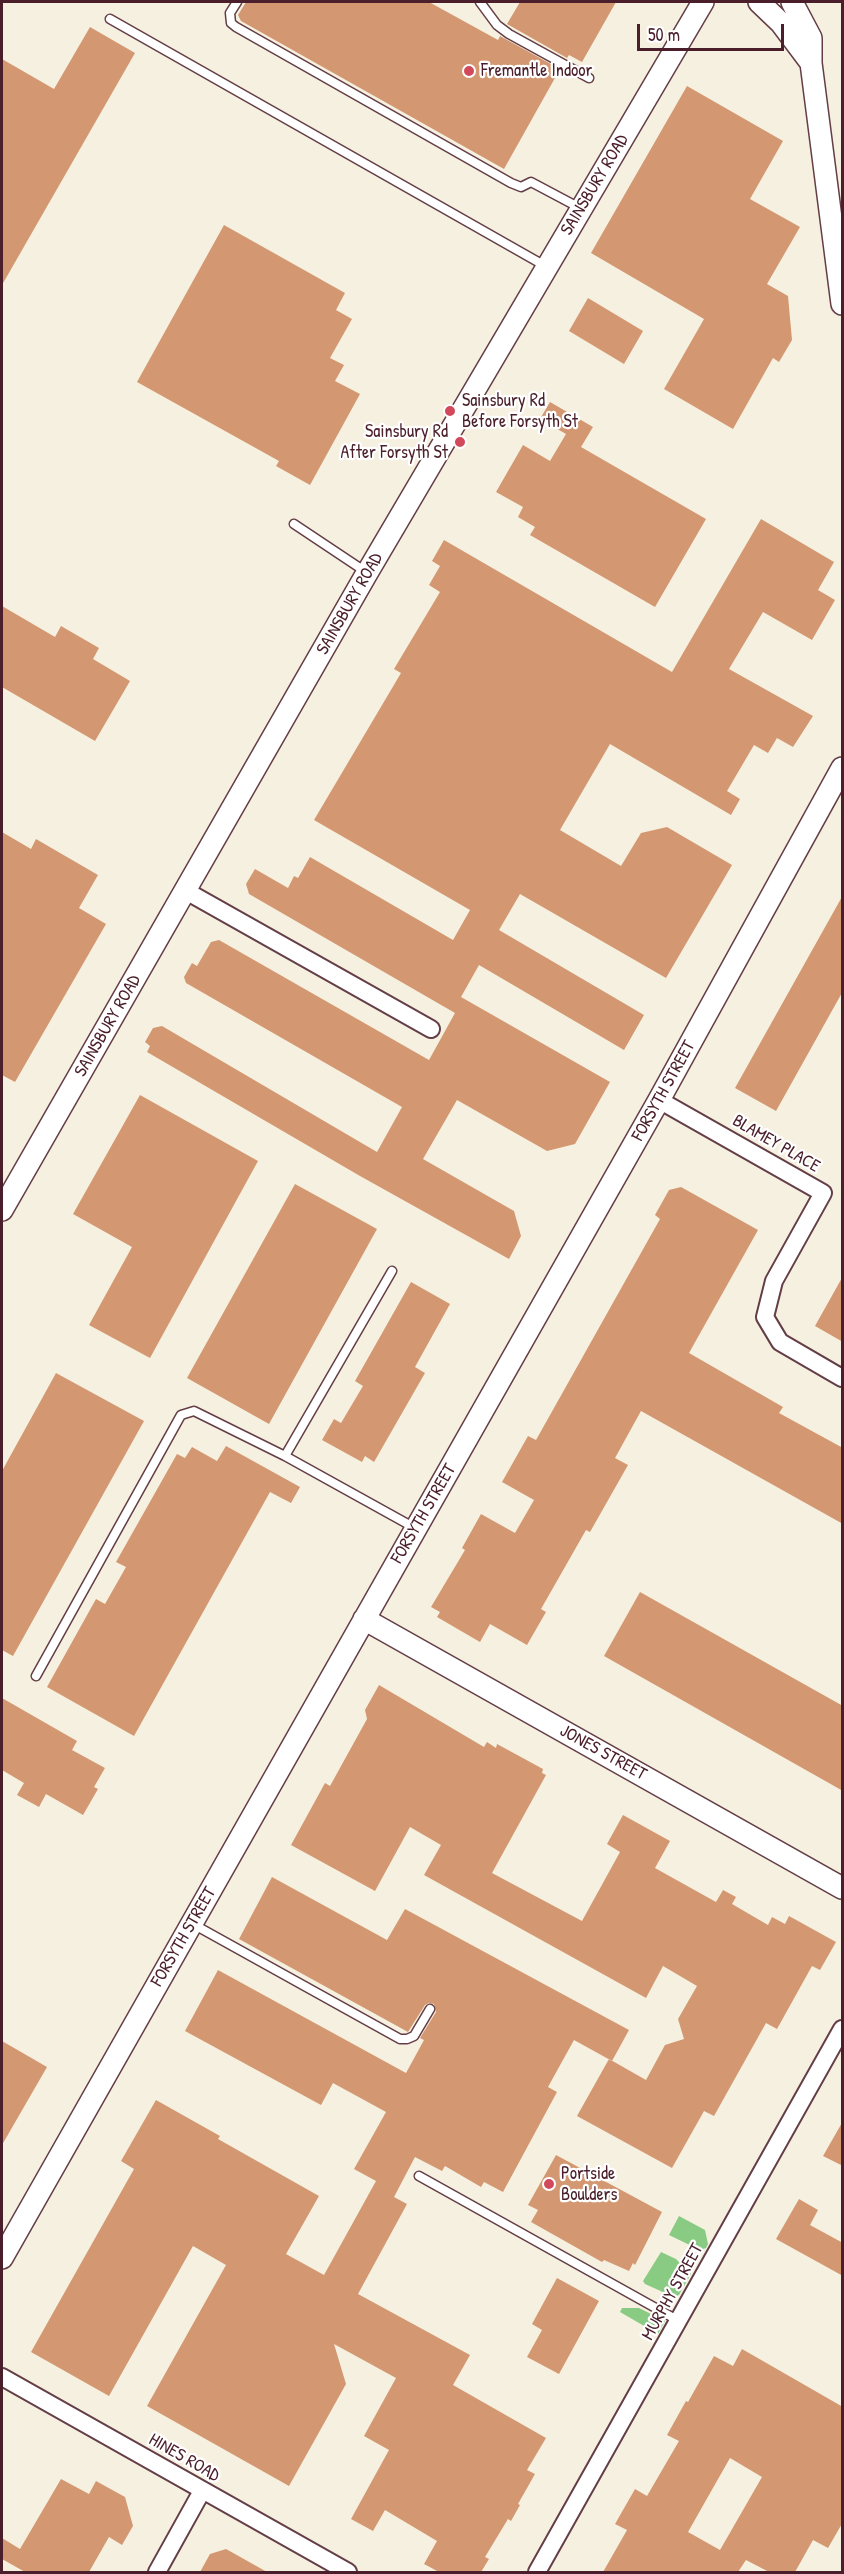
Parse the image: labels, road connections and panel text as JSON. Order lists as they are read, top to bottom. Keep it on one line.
{"streets":{"street":["SAINSBURY ROAD","FORSYTH STREET","BLAMEY PLACE","JONES STREET","MURPHY STREET","HINES ROAD"]},"crossings":[["FORSYTH STREET","BLAMEY PLACE"],["FORSYTH STREET","JONES STREET"]],"places":["Fremantle Indoor","Sainsbury Rd Before Forsyth St","Sainsbury Rd After Forsyth St","Portside Boulders"],"scale_bar":"50 m"}
